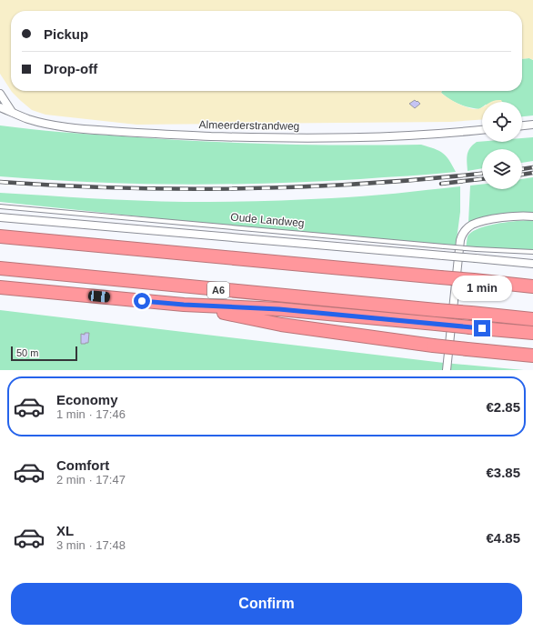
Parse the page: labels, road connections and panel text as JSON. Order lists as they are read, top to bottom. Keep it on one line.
{"streets":{"highway":["A6"],"street":["Almeerderstrandweg","Oude Landweg"]},"scale_bar":"50 m","page":{"banner":["Pickup","Drop-off"],"bubble":"1 min","scale":"50 m","list":[{"name":"Economy","note":"1 min · 17:46","value":"€2.85"},{"name":"Comfort","note":"2 min · 17:47","value":"€3.85"},{"name":"XL","note":"3 min · 17:48","value":"€4.85"}],"buttons":"Confirm"}}
